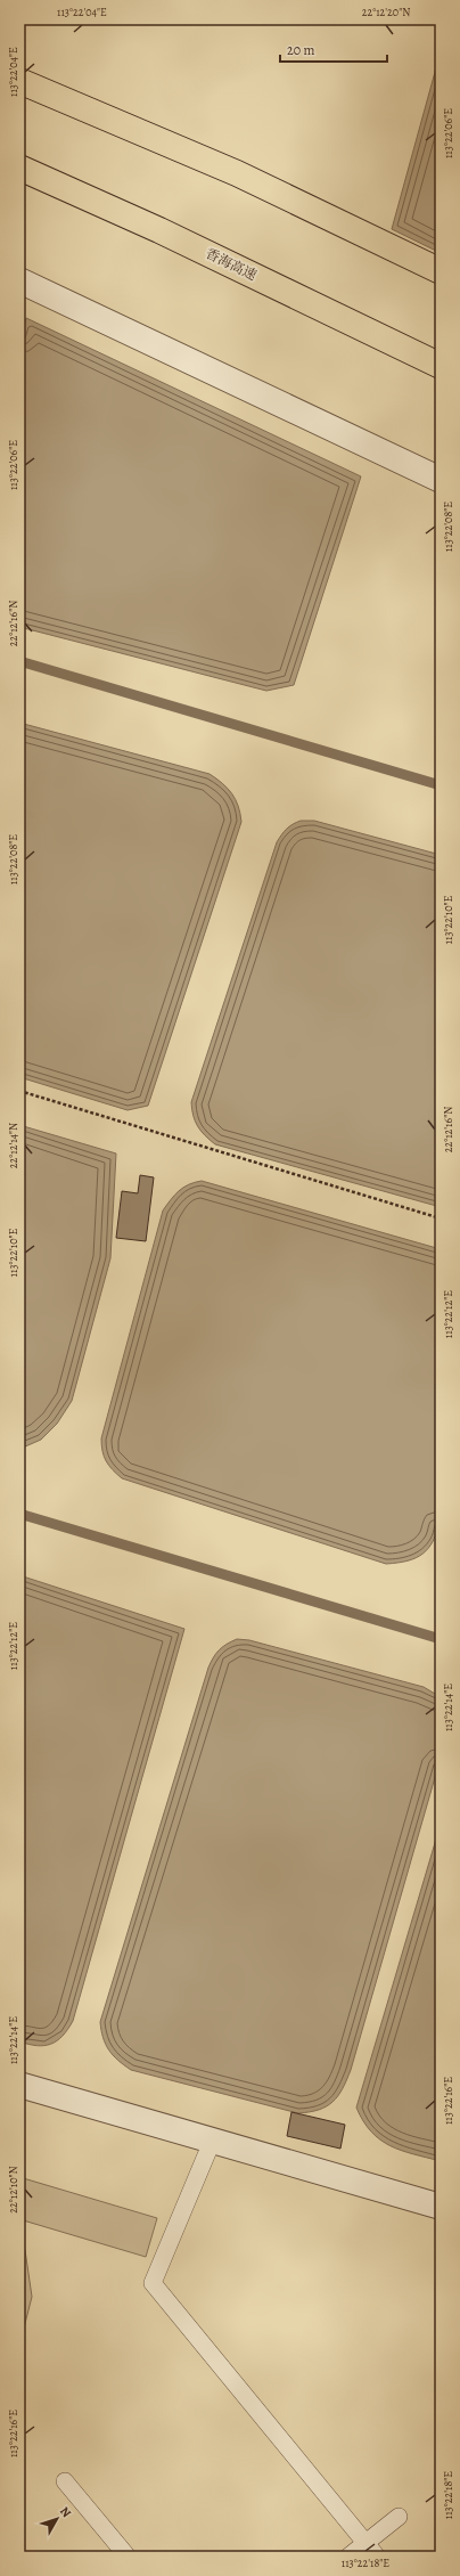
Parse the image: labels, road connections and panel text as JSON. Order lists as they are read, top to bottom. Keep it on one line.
{"streets":{"highway":["香海高速"]},"scale_bar":"20 m","north":"top right","coordinates":["113°22'04\"E","22°12'20\"N","113°22'06\"E","113°22'08\"E","22°12'16\"N","113°22'10\"E","22°12'14\"N","113°22'12\"E","113°22'14\"E","113°22'16\"E","22°12'10\"N","113°22'18\"E"]}
